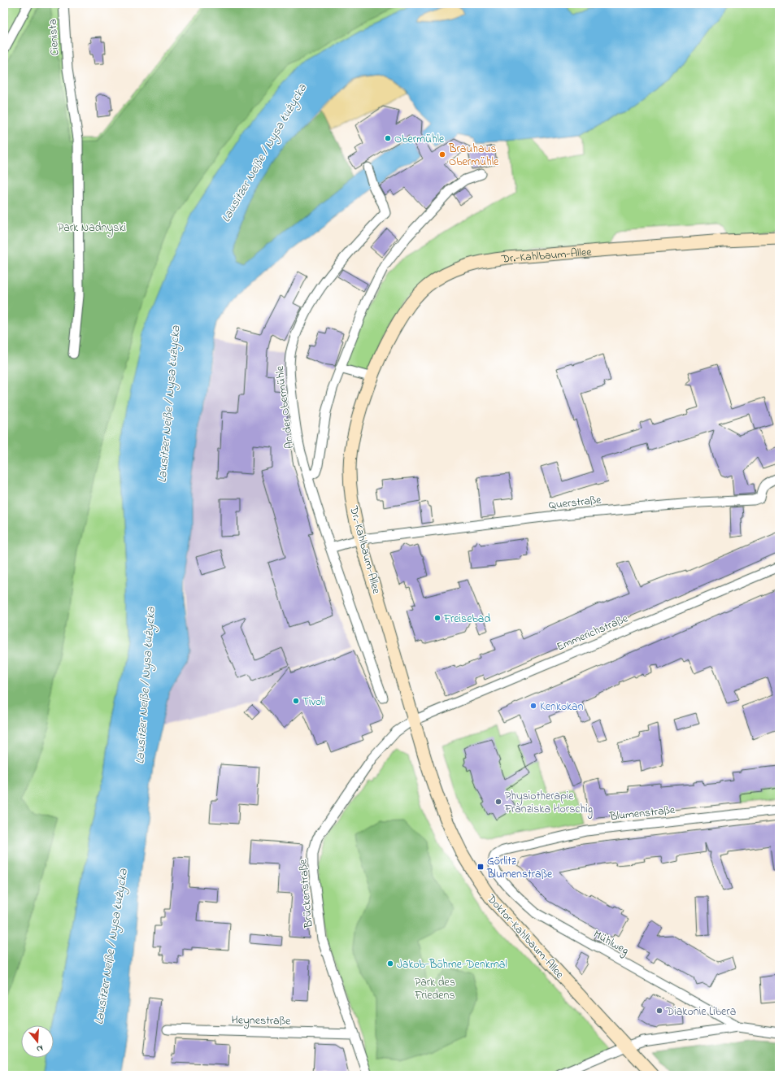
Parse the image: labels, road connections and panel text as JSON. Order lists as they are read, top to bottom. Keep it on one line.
{"streets":{"main road":["Dr.-Kahlbaum-Allee","Doktor-Kahlbaum-Allee"],"street":["Cienista","An der Obermühle","Querstraße","Emmerichstraße","Blumenstraße","Brückenstraße","Mühlweg","Heynestraße"]},"crossings":[["Dr.-Kahlbaum-Allee","Querstraße"],["Dr.-Kahlbaum-Allee","Emmerichstraße"],["Dr.-Kahlbaum-Allee","Brückenstraße"],["Dr.-Kahlbaum-Allee","Doktor-Kahlbaum-Allee"],["Emmerichstraße","Brückenstraße"],["Emmerichstraße","Doktor-Kahlbaum-Allee"],["Blumenstraße","Mühlweg"],["Brückenstraße","Doktor-Kahlbaum-Allee"],["Brückenstraße","Heynestraße"],["Doktor-Kahlbaum-Allee","Mühlweg"]],"water":["Lausitzer Neiße / Nysa Łużycka"],"parks":["Park Nadnyski","Park des Friedens"],"places":{"other":["Obermühle","Brauhaus Obermühle","Freisebad","Tivoli","Kenkokan","Physiotherapie Franziska Horschig","Jakob-Böhme-Denkmal","Diakonie Libera"],"transit":["Görlitz Blumenstraße"]},"north":"bottom"}
